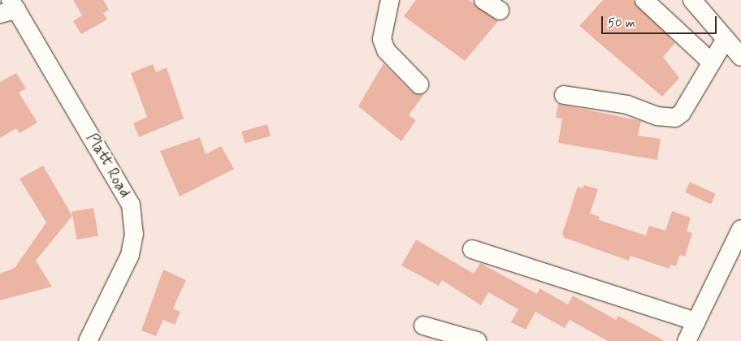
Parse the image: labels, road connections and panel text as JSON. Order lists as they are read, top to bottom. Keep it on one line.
{"streets":{"street":["Platt Road"]},"scale_bar":"50 m"}
